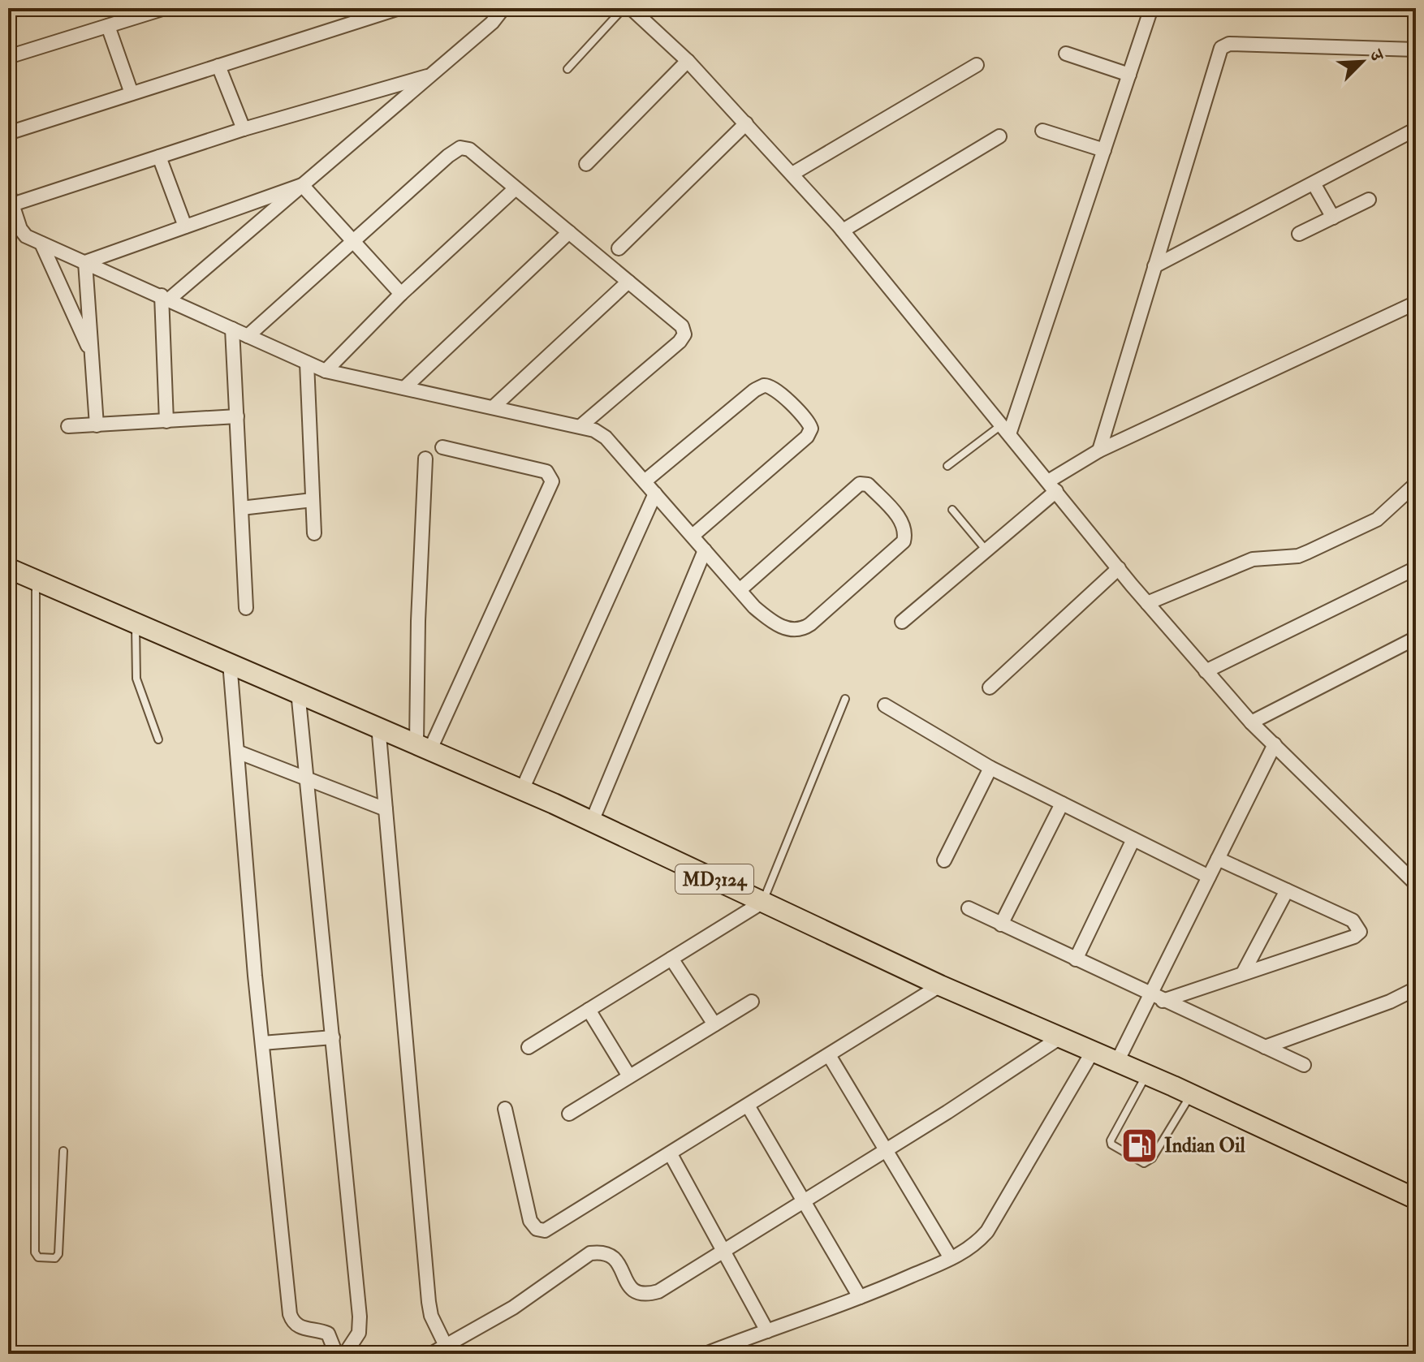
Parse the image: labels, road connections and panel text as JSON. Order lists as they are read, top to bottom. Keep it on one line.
{"streets":{"main road":["MD3124"]},"places":{"fuel station":["Indian Oil"]},"north":"top right"}
